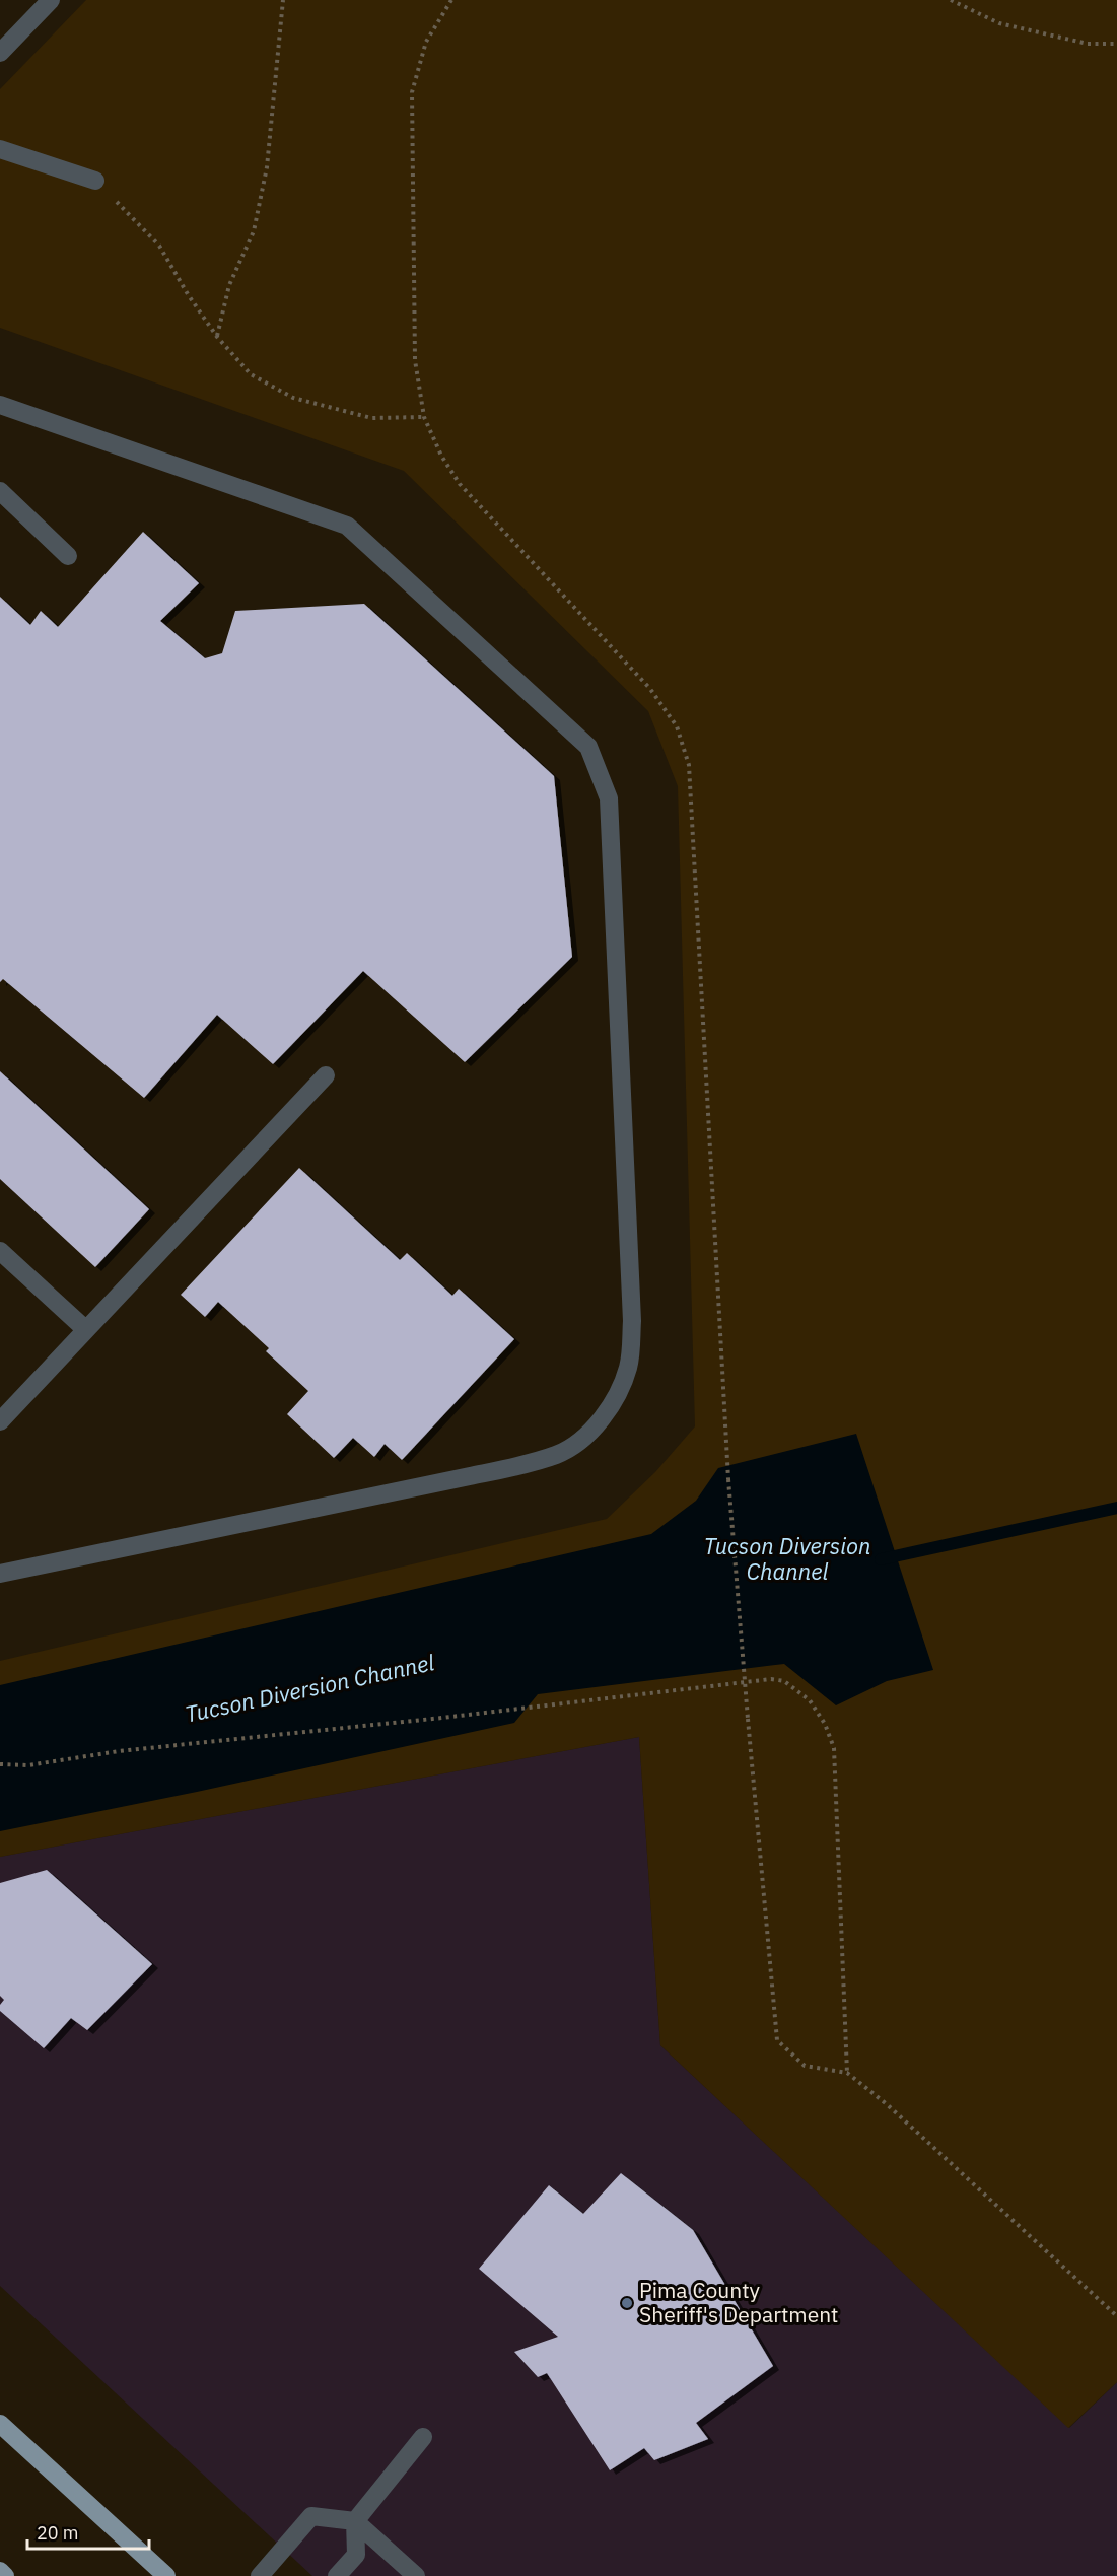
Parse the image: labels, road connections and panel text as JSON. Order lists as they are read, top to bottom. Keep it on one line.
{"water":["Tucson Diversion Channel"],"places":["Pima County Sheriff's Department"],"scale_bar":"20 m"}
